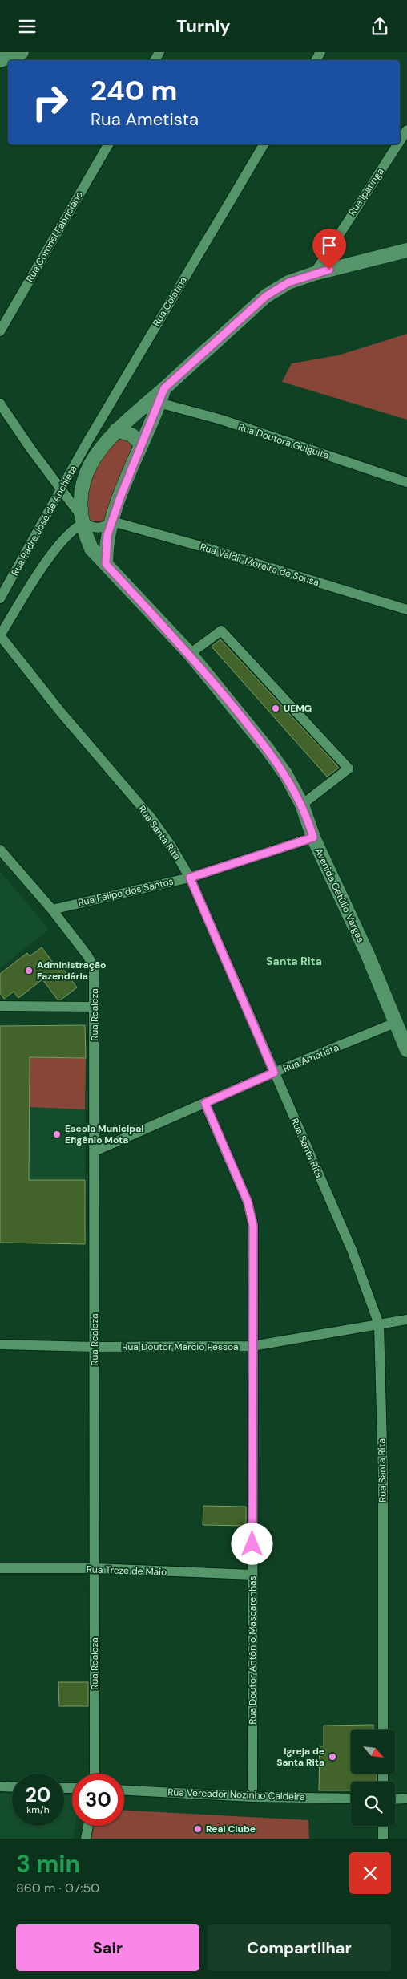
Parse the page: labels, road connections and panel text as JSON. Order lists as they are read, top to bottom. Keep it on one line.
{"streets":{"street":["Rua Ipatinga","Rua Coronel Fabriciano","Rua Colatina","Rua Doutora Guiguita","Rua Padre José de Anchieta","Rua Valdir Moreira de Sousa","Rua Santa Rita","Rua Felipe dos Santos","Avenida Getúlio Vargas","Rua Realeza","Rua Ametista","Rua Doutor Márcio Pessoa","Rua Treze de Maio","Rua Doutor Antônio Mascarenhas","Rua Vereador Nozinho Caldeira"]},"crossings":[["Rua Colatina","Rua Padre José de Anchieta"],["Rua Doutora Guiguita","Avenida Getúlio Vargas"],["Rua Padre José de Anchieta","Rua Santa Rita"],["Rua Padre José de Anchieta","Avenida Getúlio Vargas"],["Rua Santa Rita","Rua Felipe dos Santos"],["Rua Santa Rita","Rua Ametista"],["Rua Santa Rita","Rua Doutor Márcio Pessoa"],["Rua Felipe dos Santos","Avenida Getúlio Vargas"],["Rua Felipe dos Santos","Rua Realeza"],["Avenida Getúlio Vargas","Rua Ametista"],["Rua Realeza","Rua Ametista"],["Rua Realeza","Rua Doutor Márcio Pessoa"],["Rua Realeza","Rua Treze de Maio"],["Rua Ametista","Rua Doutor Antônio Mascarenhas"],["Rua Doutor Márcio Pessoa","Rua Doutor Antônio Mascarenhas"],["Rua Treze de Maio","Rua Doutor Antônio Mascarenhas"],["Rua Doutor Antônio Mascarenhas","Rua Vereador Nozinho Caldeira"]],"districts":["Santa Rita"],"places":["UEMG","Administração Fazendária","Escola Municipal Efigênio Mota","Igreja de Santa Rita","Real Clube"],"north":"bottom right","page":{"header":"Turnly","turn":["240 m","Rua Ametista"],"speed":"20 km/h","limit":"30","heading":["3 min","860 m · 07:50"],"buttons":["Sair","Compartilhar"]}}
